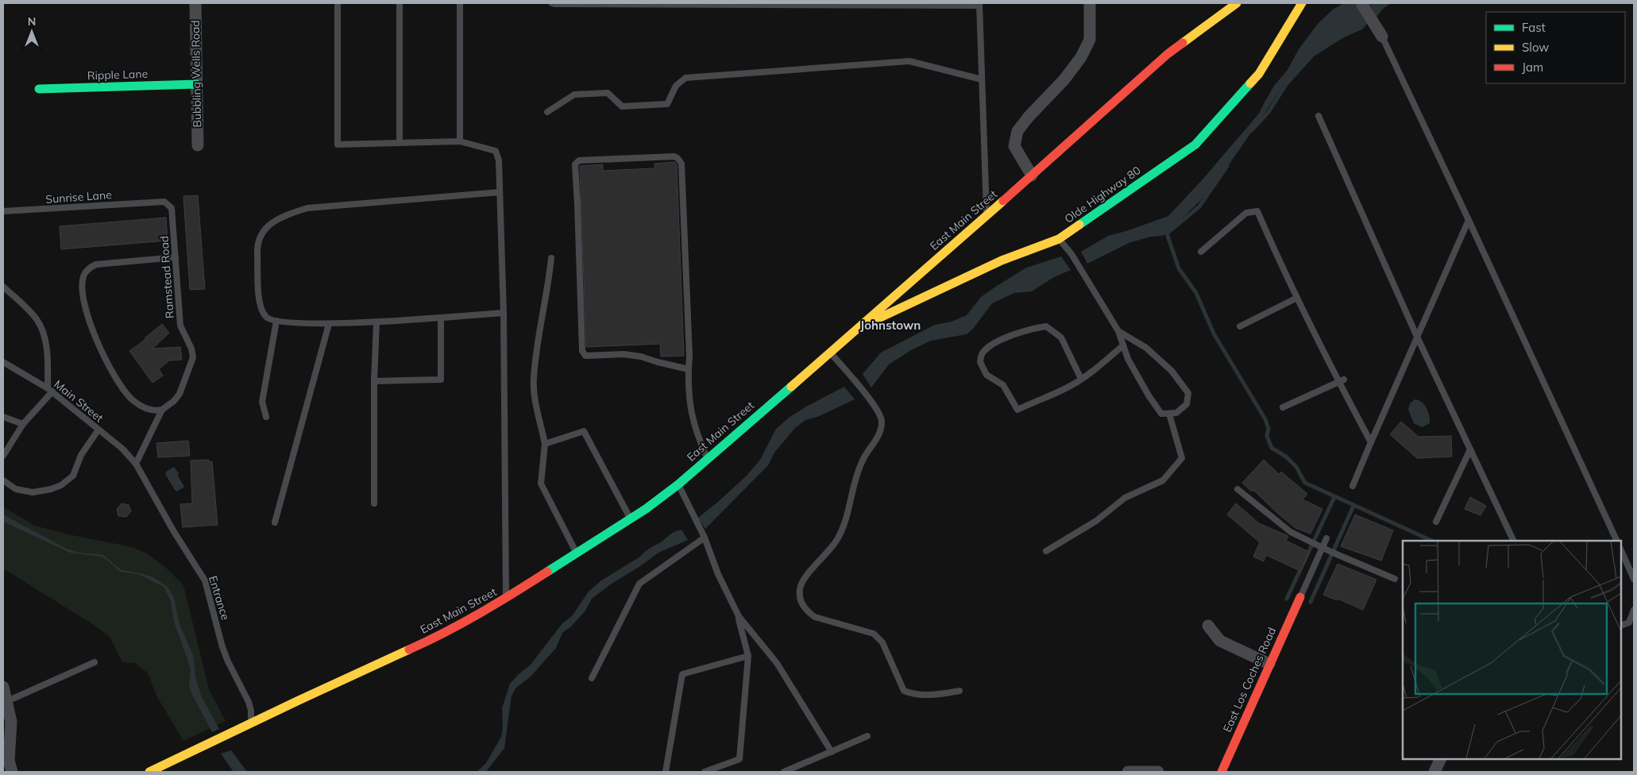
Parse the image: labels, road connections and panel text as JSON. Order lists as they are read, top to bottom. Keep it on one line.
{"streets":{"main road":["Ripple Lane","Olde Highway 80","East Main Street","East Los Coches Road"],"street":["Bubbling Wells Road"],"lane":["Sunrise Lane","Ramstead Road","Main Street","Entrance"]},"crossings":[["Bubbling Wells Road","Ripple Lane"],["Olde Highway 80","East Main Street"],["Sunrise Lane","Ramstead Road"],["Ramstead Road","Main Street"],["Ramstead Road","Entrance"],["Main Street","Entrance"]],"districts":["Johnstown"],"legend":["Fast","Slow","Jam"],"north":"top"}
